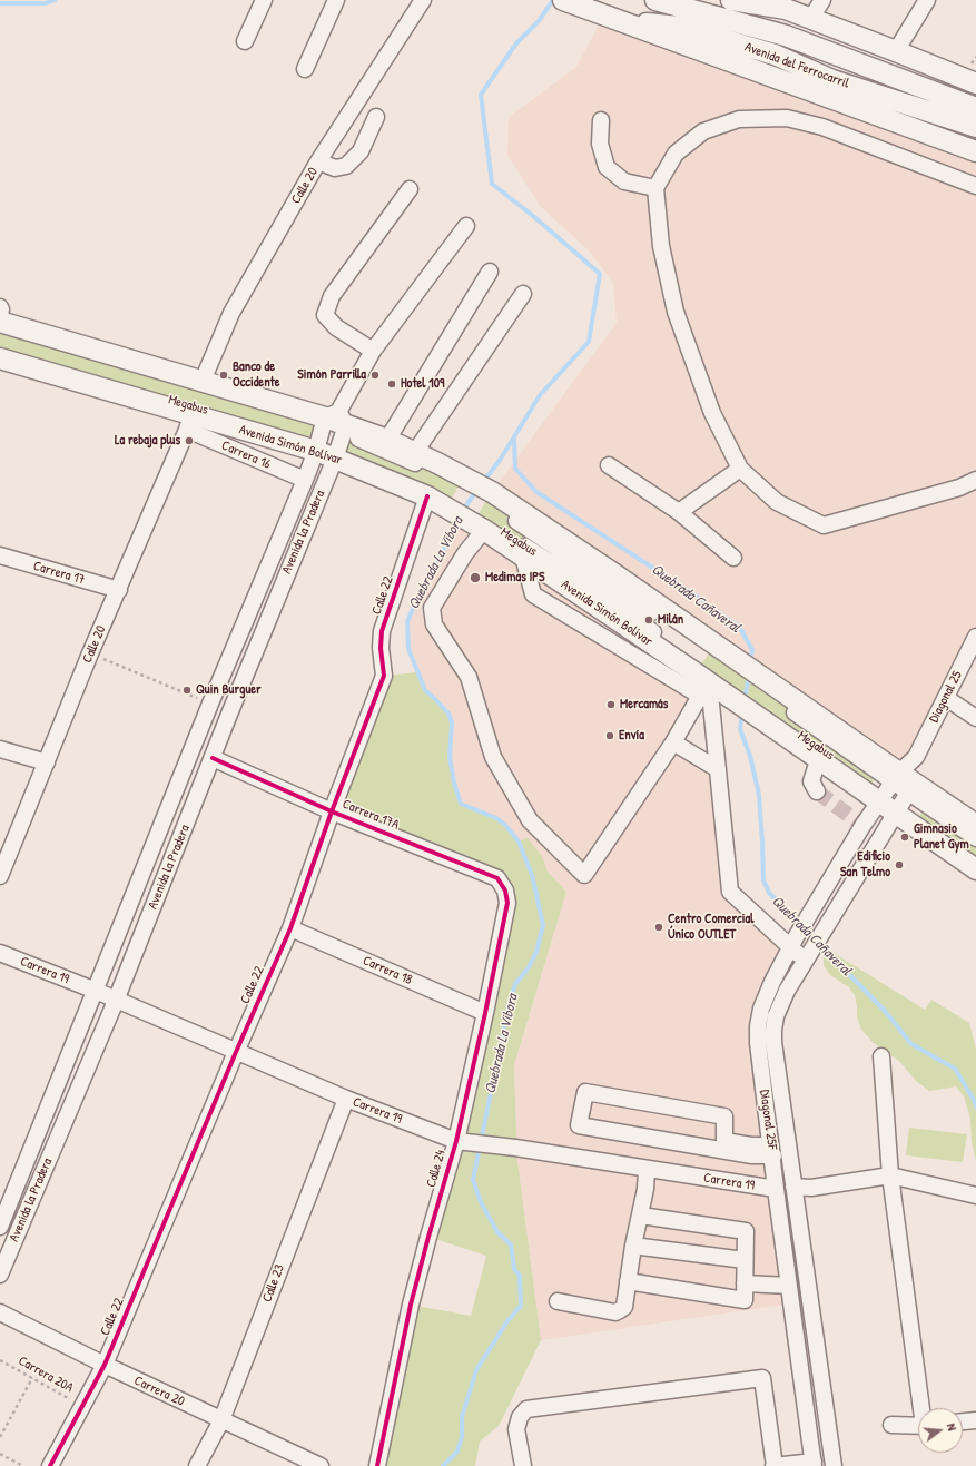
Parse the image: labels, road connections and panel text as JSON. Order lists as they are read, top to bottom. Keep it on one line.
{"streets":{"main road":["Avenida del Ferrocarril","Avenida Simón Bolívar"],"street":["Calle 20","Megabus","Carrera 16","Avenida la Pradera","Carrera 17","Calle 22","Diagonal 25","Carrera 17A","Carrera 19","Carrera 18","Diagonal 25F","Calle 24","Calle 23","Carrera 20"],"path":["Carrera 20A"]},"crossings":[["Calle 20","Avenida Simón Bolívar"],["Calle 20","Carrera 16"],["Calle 20","Carrera 17"],["Megabus","Avenida Simón Bolívar"],["Megabus","Avenida la Pradera"],["Megabus","Diagonal 25"],["Megabus","Diagonal 25F"],["Avenida Simón Bolívar","Carrera 16"],["Avenida Simón Bolívar","Avenida la Pradera"],["Avenida Simón Bolívar","Calle 22"],["Avenida Simón Bolívar","Diagonal 25"],["Avenida Simón Bolívar","Diagonal 25F"],["Carrera 16","Avenida la Pradera"],["Avenida la Pradera","Carrera 17A"],["Avenida la Pradera","Carrera 19"],["Calle 22","Carrera 17A"],["Calle 22","Carrera 19"],["Calle 22","Carrera 18"],["Calle 22","Carrera 20A"],["Calle 22","Carrera 20"],["Diagonal 25","Diagonal 25F"],["Carrera 17A","Calle 24"],["Carrera 19","Diagonal 25F"],["Carrera 19","Calle 24"],["Carrera 19","Calle 23"],["Carrera 18","Calle 24"],["Calle 23","Carrera 20"]],"water":["Quebrada La Vibora","Quebrada Cañaveral"],"places":["Banco de Occidente","Simón Parrilla","Hotel 109","La rebaja plus","Medimas IPS","Milán","Quin Burguer","Mercamás","Envía","Gimnasio Planet Gym","Edificio San Telmo","Centro Comercial Único OUTLET"],"north":"right"}
